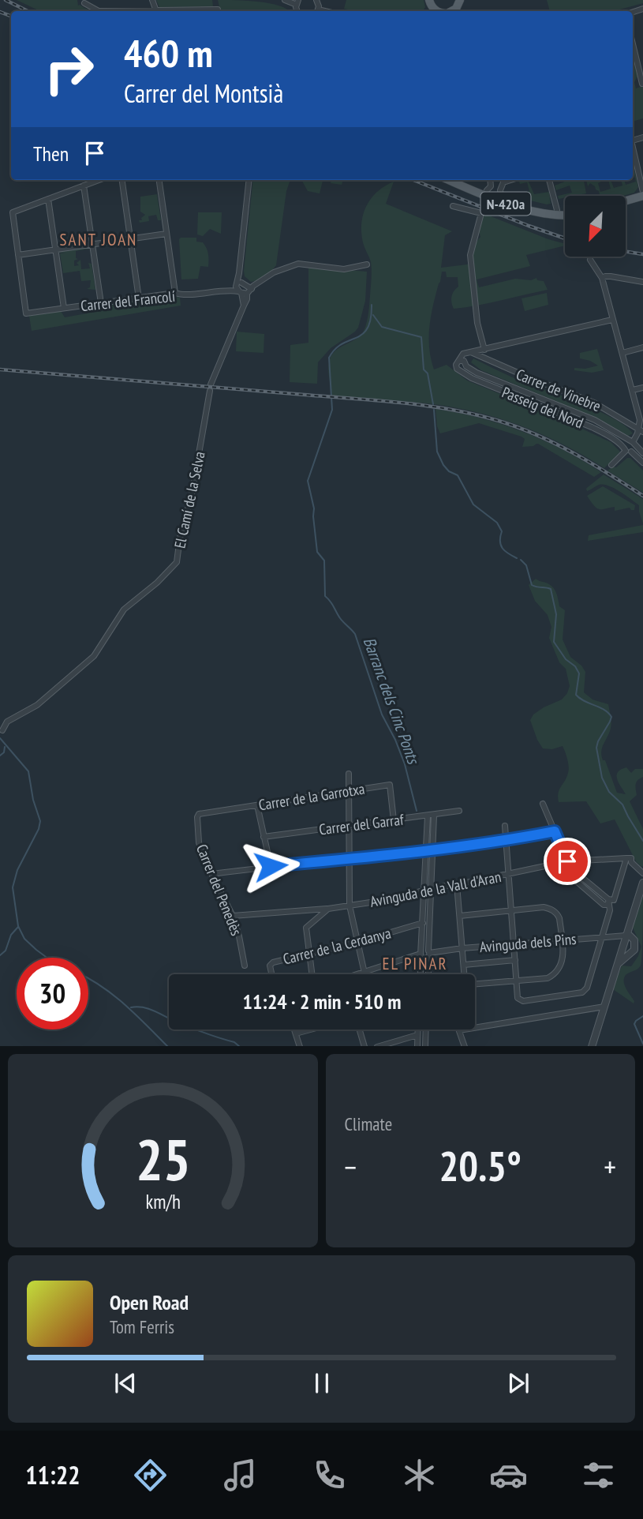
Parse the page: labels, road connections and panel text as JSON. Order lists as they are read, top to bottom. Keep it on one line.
{"streets":{"main road":["N-420a"],"street":["Carrer del Francolí","Carrer de Vinebre","Passeig del Nord","El Camí de la Selva","Carrer de la Garrotxa","Carrer del Garraf","Avinguda de la Vall d'Aran","Carrer del Penedès","Avinguda dels Pins","Carrer de la Cerdanya"]},"crossings":[["Carrer del Francolí","El Camí de la Selva"],["Carrer de la Garrotxa","Carrer del Garraf"],["Carrer de la Garrotxa","Carrer del Penedès"],["Avinguda de la Vall d'Aran","Carrer del Penedès"]],"districts":["SANT JOAN","EL PINAR"],"water":["Barranc dels Cinc Ponts"],"north":"bottom left","page":{"turn":["460 m","Carrer del Montsià"],"then":"Then","limit":"30","trip":"11:24 · 2 min · 510 m","tile":"Climate","heat":["−","20.5°","+"],"song":["Open Road","Tom Ferris"],"tabs":"11:22","gauge":["25","km/h"]}}
